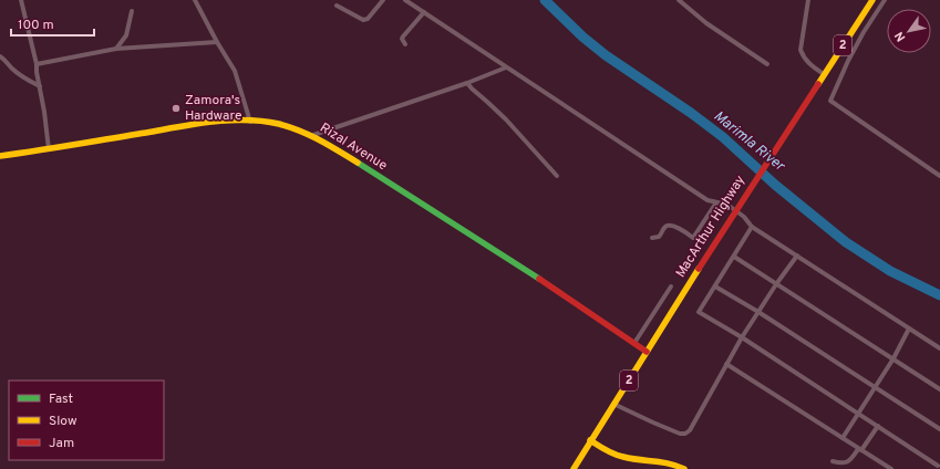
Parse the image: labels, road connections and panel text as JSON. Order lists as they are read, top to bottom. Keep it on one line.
{"streets":{"main road":["2","Rizal Avenue","MacArthur Highway"]},"crossings":[["Rizal Avenue","MacArthur Highway"]],"water":["Marimla River"],"places":["Zamora's Hardware"],"legend":["Fast","Slow","Jam"],"scale_bar":"100 m","north":"bottom left"}
